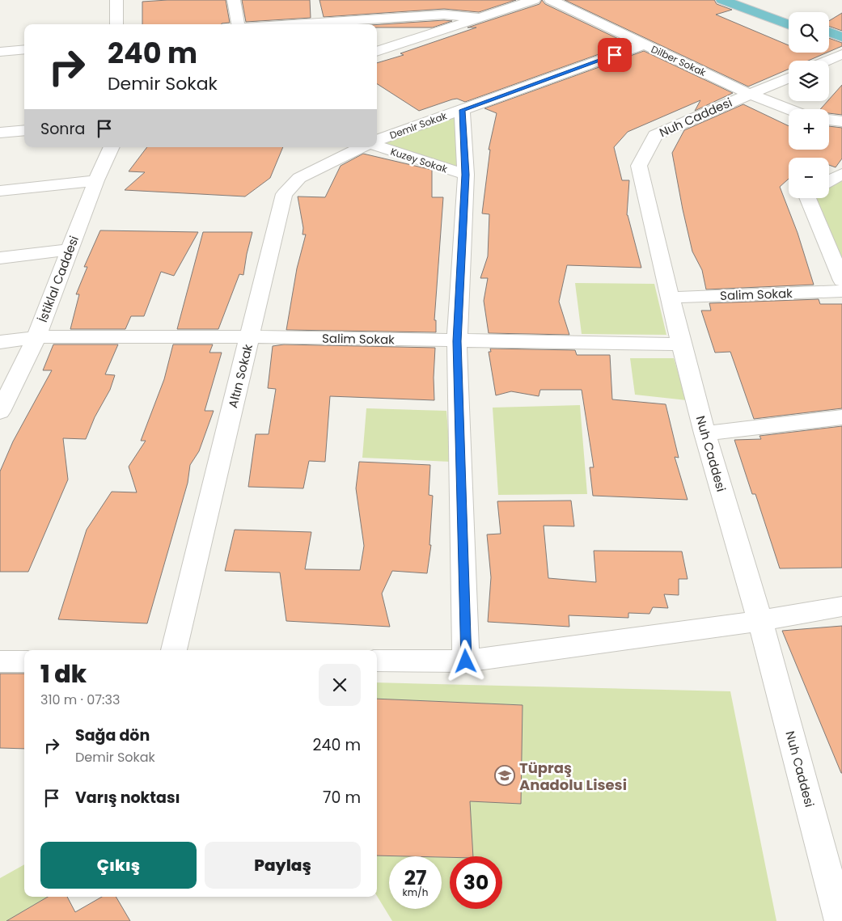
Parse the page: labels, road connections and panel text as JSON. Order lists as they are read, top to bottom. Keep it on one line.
{"streets":{"street":["Dilber Sokak","Nuh Caddesi","Demir Sokak","Kuzey Sokak","İstiklal Caddesi","Salim Sokak","Altın Sokak"]},"crossings":[["Dilber Sokak","Nuh Caddesi"],["Dilber Sokak","Demir Sokak"],["Nuh Caddesi","Salim Sokak"],["İstiklal Caddesi","Salim Sokak"],["Salim Sokak","Altın Sokak"]],"places":{"school or university":["Tüpraş Anadolu Lisesi"]},"page":{"map_buttons":["+","−"],"turn":["240 m","Demir Sokak"],"then":"Sonra","heading":["1 dk","310 m · 07:33"],"list":[{"name":"Sağa dön","note":"Demir Sokak","value":"240 m"},{"name":"Varış noktası","value":"70 m"}],"buttons":["Çıkış","Paylaş"],"speed":"27 km/h","limit":"30"}}
